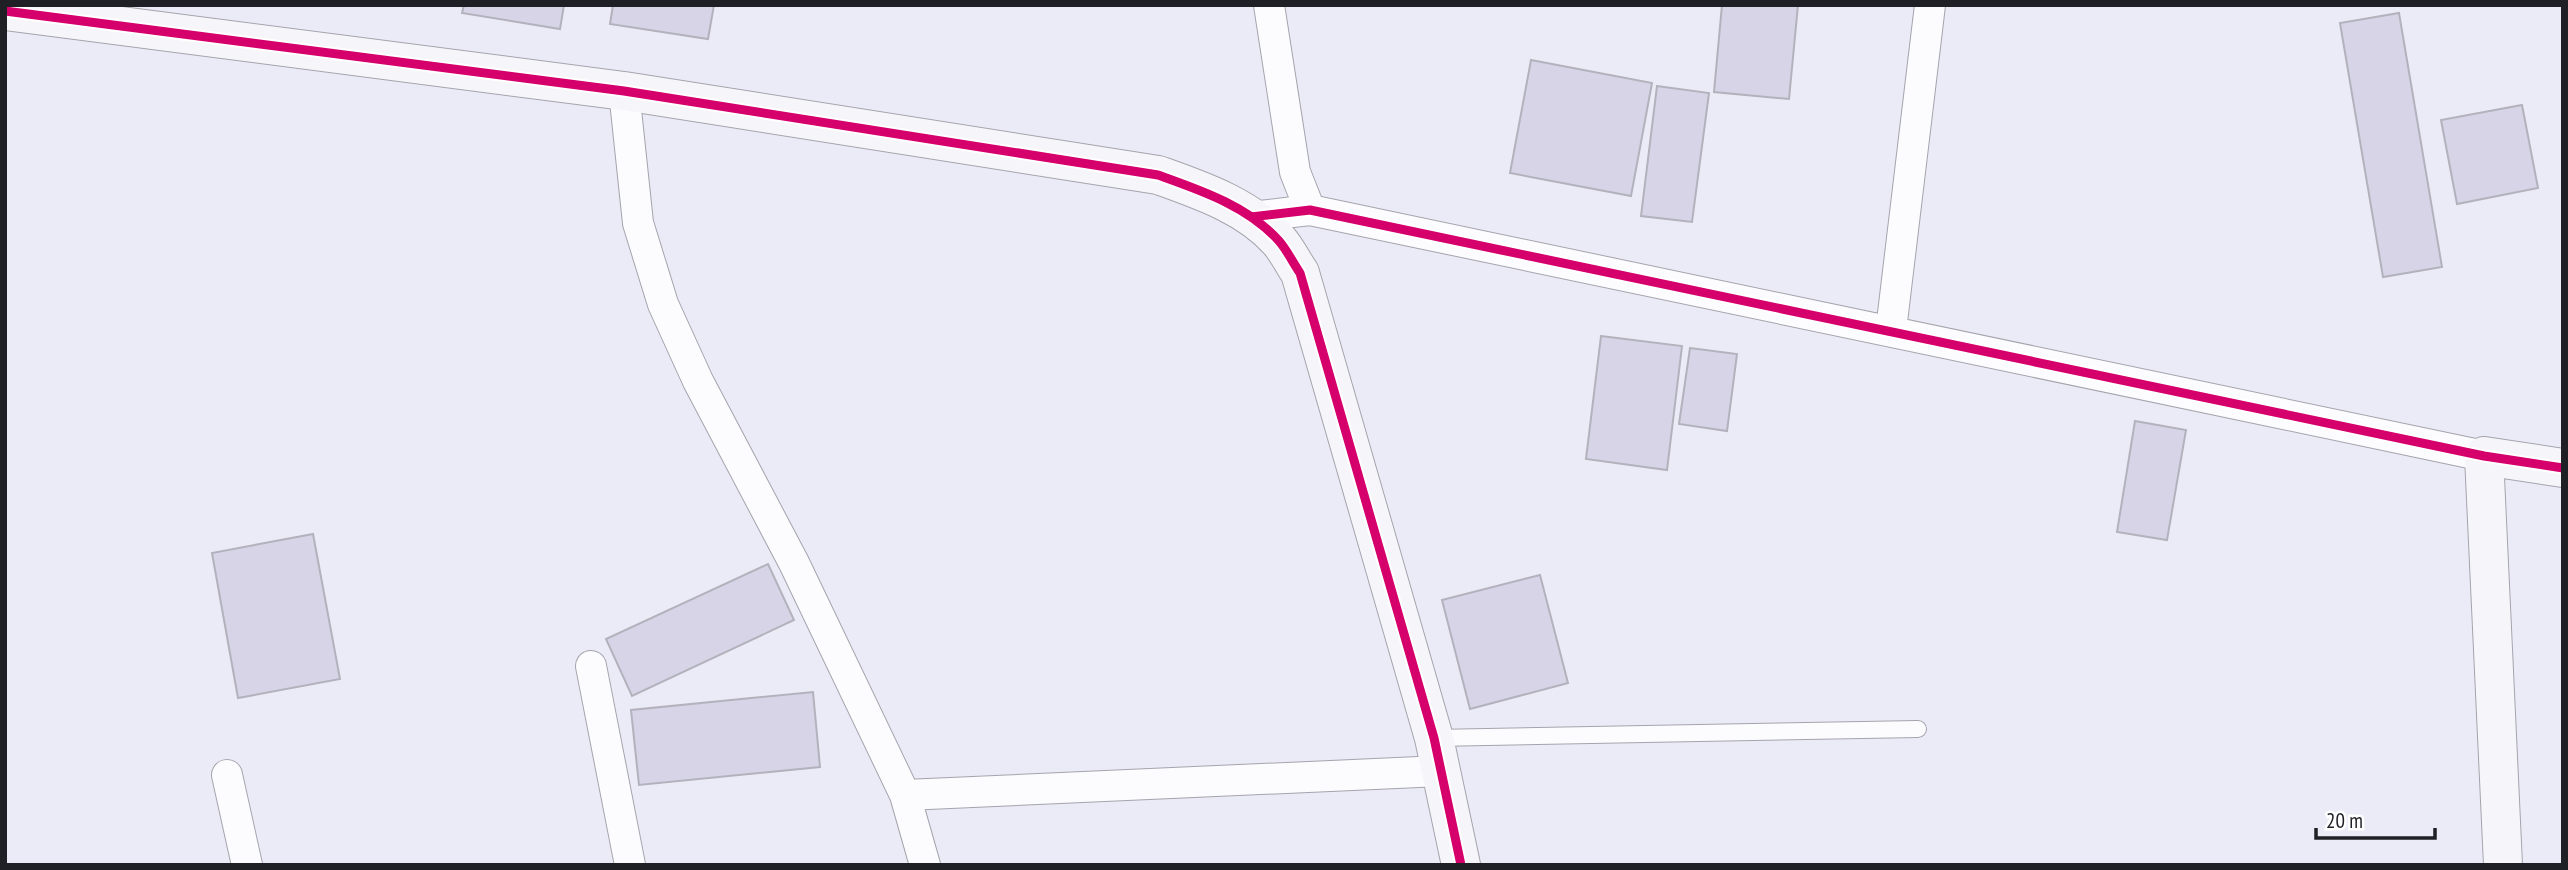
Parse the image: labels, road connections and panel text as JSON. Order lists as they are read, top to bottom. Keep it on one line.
{"scale_bar":"20 m"}
